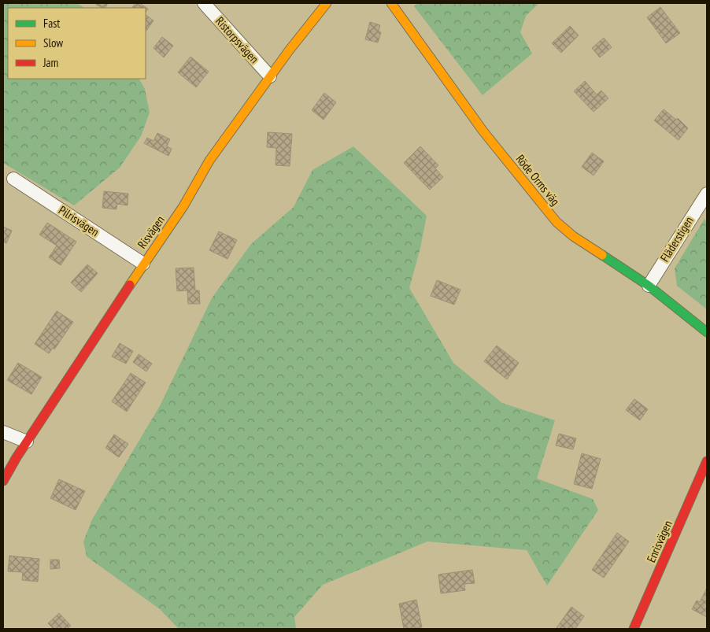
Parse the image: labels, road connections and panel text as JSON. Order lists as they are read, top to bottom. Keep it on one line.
{"streets":{"street":["Ristorpsvägen","Röde Orms väg","Pilrisvägen","Risvägen","Fläderstigen","Enrisvägen"]},"crossings":[["Ristorpsvägen","Risvägen"],["Röde Orms väg","Fläderstigen"],["Pilrisvägen","Risvägen"]],"legend":["Fast","Slow","Jam"]}
